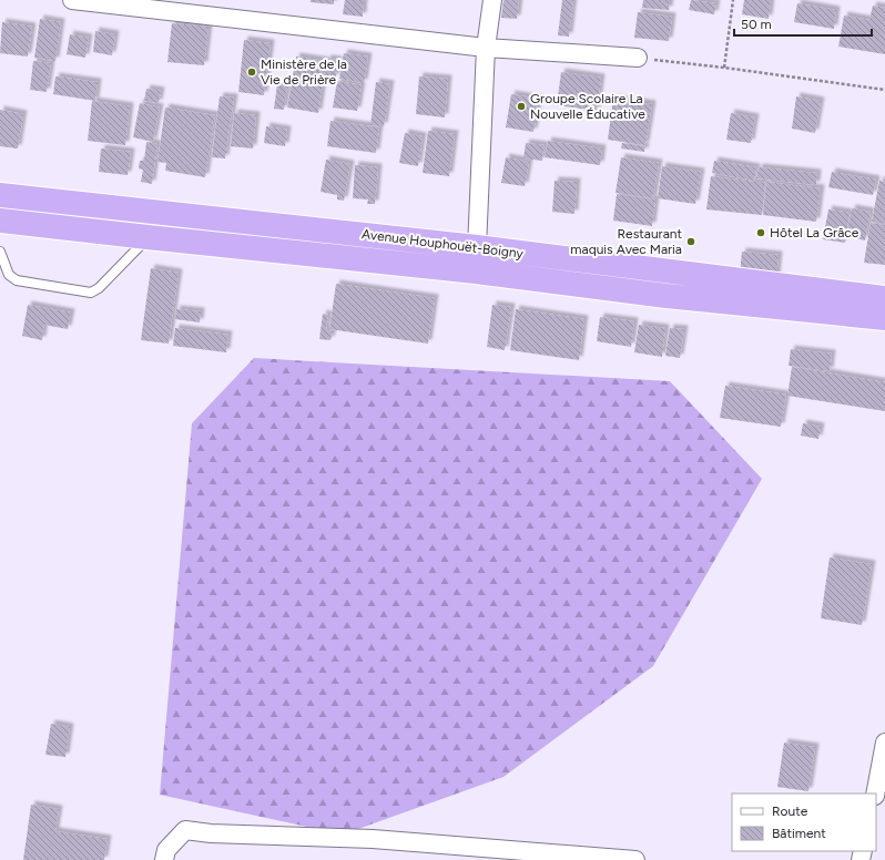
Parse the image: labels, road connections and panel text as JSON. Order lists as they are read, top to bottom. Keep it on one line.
{"streets":{"highway":["Avenue Houphouët-Boigny"]},"places":["Ministère de la Vie de Prière","Groupe Scolaire La Nouvelle Éducative","Hôtel La Grâce","Restaurant maquis Avec Maria"],"legend":["Route","Bâtiment"],"scale_bar":"50 m"}
